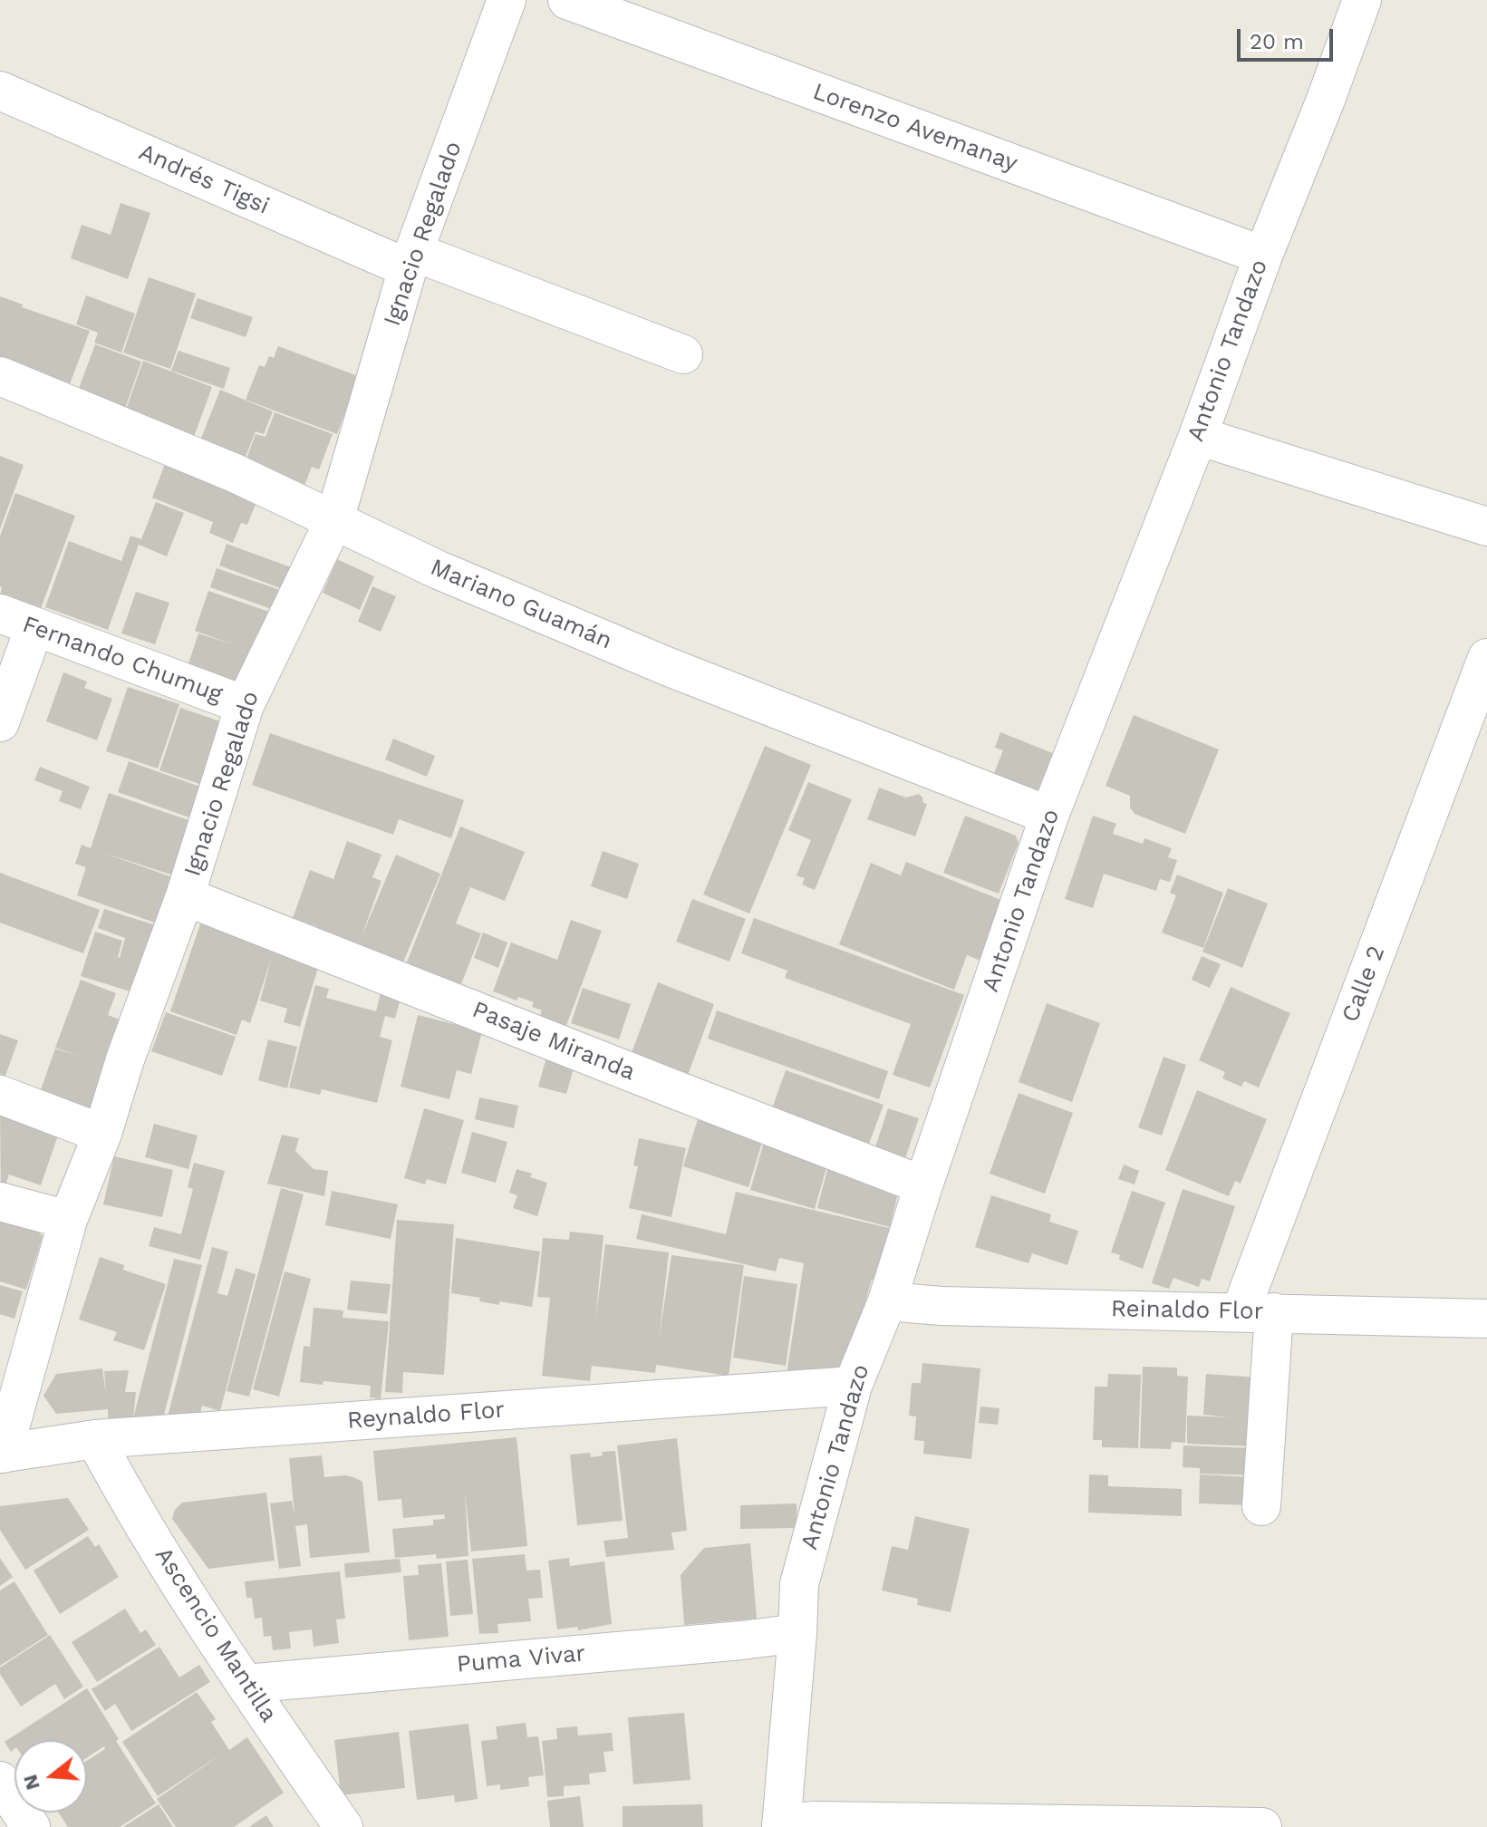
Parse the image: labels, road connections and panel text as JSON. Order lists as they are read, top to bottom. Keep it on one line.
{"streets":{"street":["Lorenzo Avemanay","Andrés Tigsi","Ignacio Regalado","Antonio Tandazo","Mariano Guamán","Fernando Chumug","Calle 2","Pasaje Miranda","Reinaldo Flor","Reynaldo Flor","Ascencio Mantilla","Puma Vivar"]},"crossings":[["Lorenzo Avemanay","Antonio Tandazo"],["Andrés Tigsi","Ignacio Regalado"],["Ignacio Regalado","Mariano Guamán"],["Ignacio Regalado","Fernando Chumug"],["Ignacio Regalado","Pasaje Miranda"],["Ignacio Regalado","Reynaldo Flor"],["Antonio Tandazo","Mariano Guamán"],["Antonio Tandazo","Pasaje Miranda"],["Antonio Tandazo","Reinaldo Flor"],["Antonio Tandazo","Reynaldo Flor"],["Antonio Tandazo","Puma Vivar"],["Calle 2","Reinaldo Flor"],["Reynaldo Flor","Ascencio Mantilla"],["Ascencio Mantilla","Puma Vivar"]],"scale_bar":"20 m","north":"left"}
